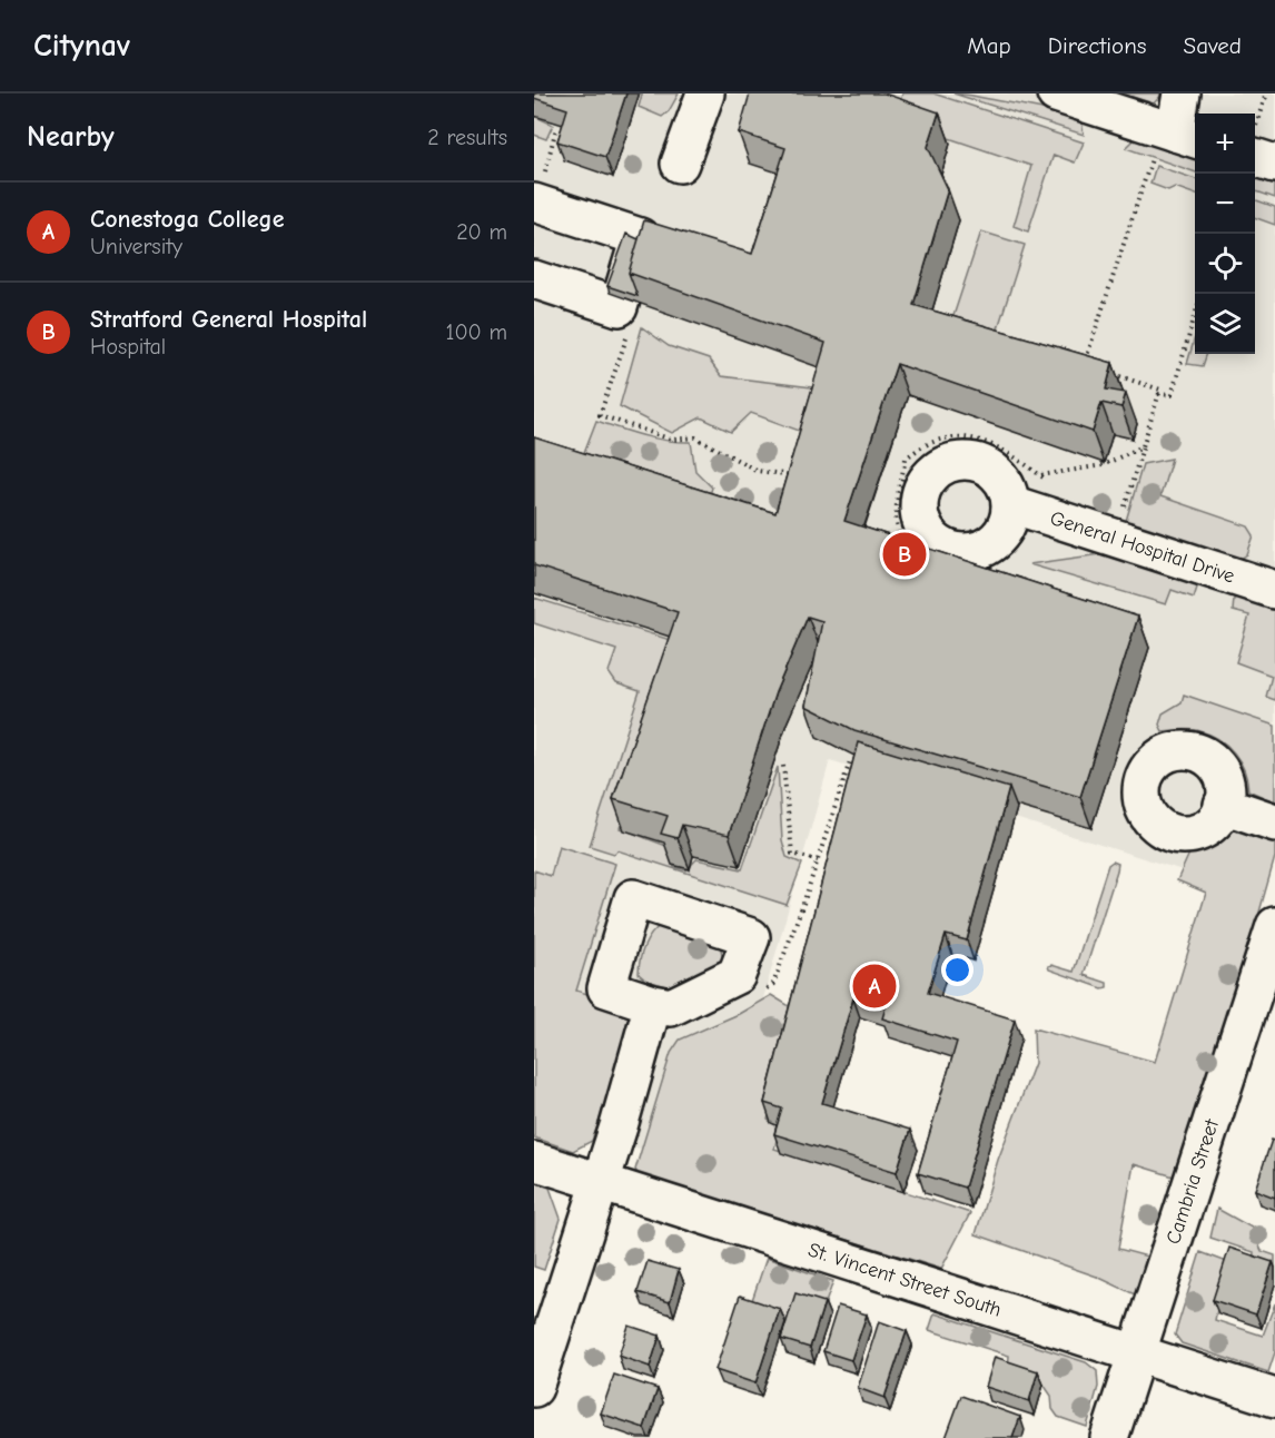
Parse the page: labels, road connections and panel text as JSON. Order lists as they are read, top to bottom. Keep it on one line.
{"streets":{"street":["General Hospital Drive","Cambria Street","St. Vincent Street South"]},"crossings":[["Cambria Street","St. Vincent Street South"]],"page":{"header":"Citynav","nav":["Map","Directions","Saved"],"heading":["Nearby","2 results"],"map_buttons":["+","−"],"list":[{"mark":"A","name":"Conestoga College","note":"University","value":"20 m"},{"mark":"B","name":"Stratford General Hospital","note":"Hospital","value":"100 m"}],"pins":["B","A"]}}
